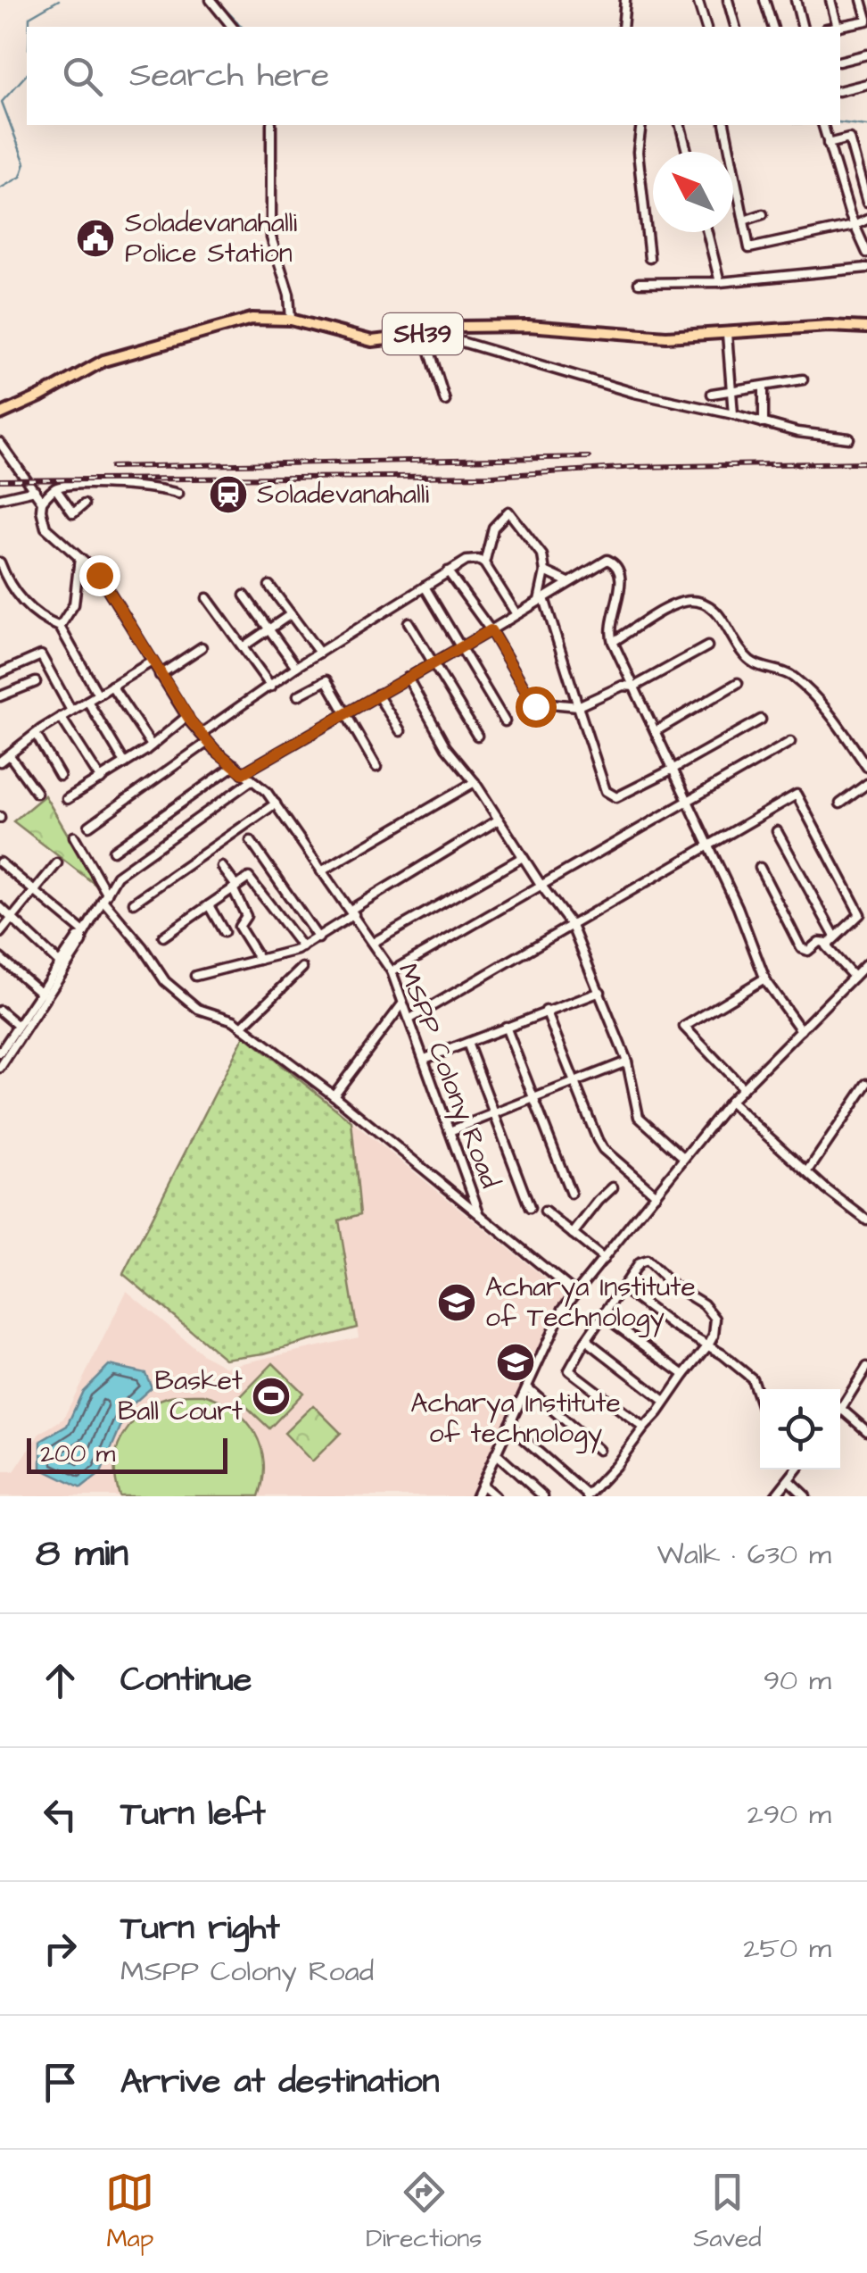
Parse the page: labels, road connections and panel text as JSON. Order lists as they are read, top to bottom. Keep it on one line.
{"streets":{"main road":["SH39"],"street":["MSPP Colony Road"]},"places":{"public building":["Soladevanahalli Police Station"],"station":["Soladevanahalli"],"school or university":["Acharya Institute of Technology","Acharya Institute of technology"],"sports":["Basket Ball Court"]},"scale_bar":"200 m","north":"top left","page":{"search":"Search here","scale":"200 m","heading":["8 min","Walk · 630 m"],"list":[["Continue","90 m"],["Turn left","290 m"],["Turn right","MSPP Colony Road","250 m"],"Arrive at destination"],"nav":["Map","Directions","Saved"]}}
